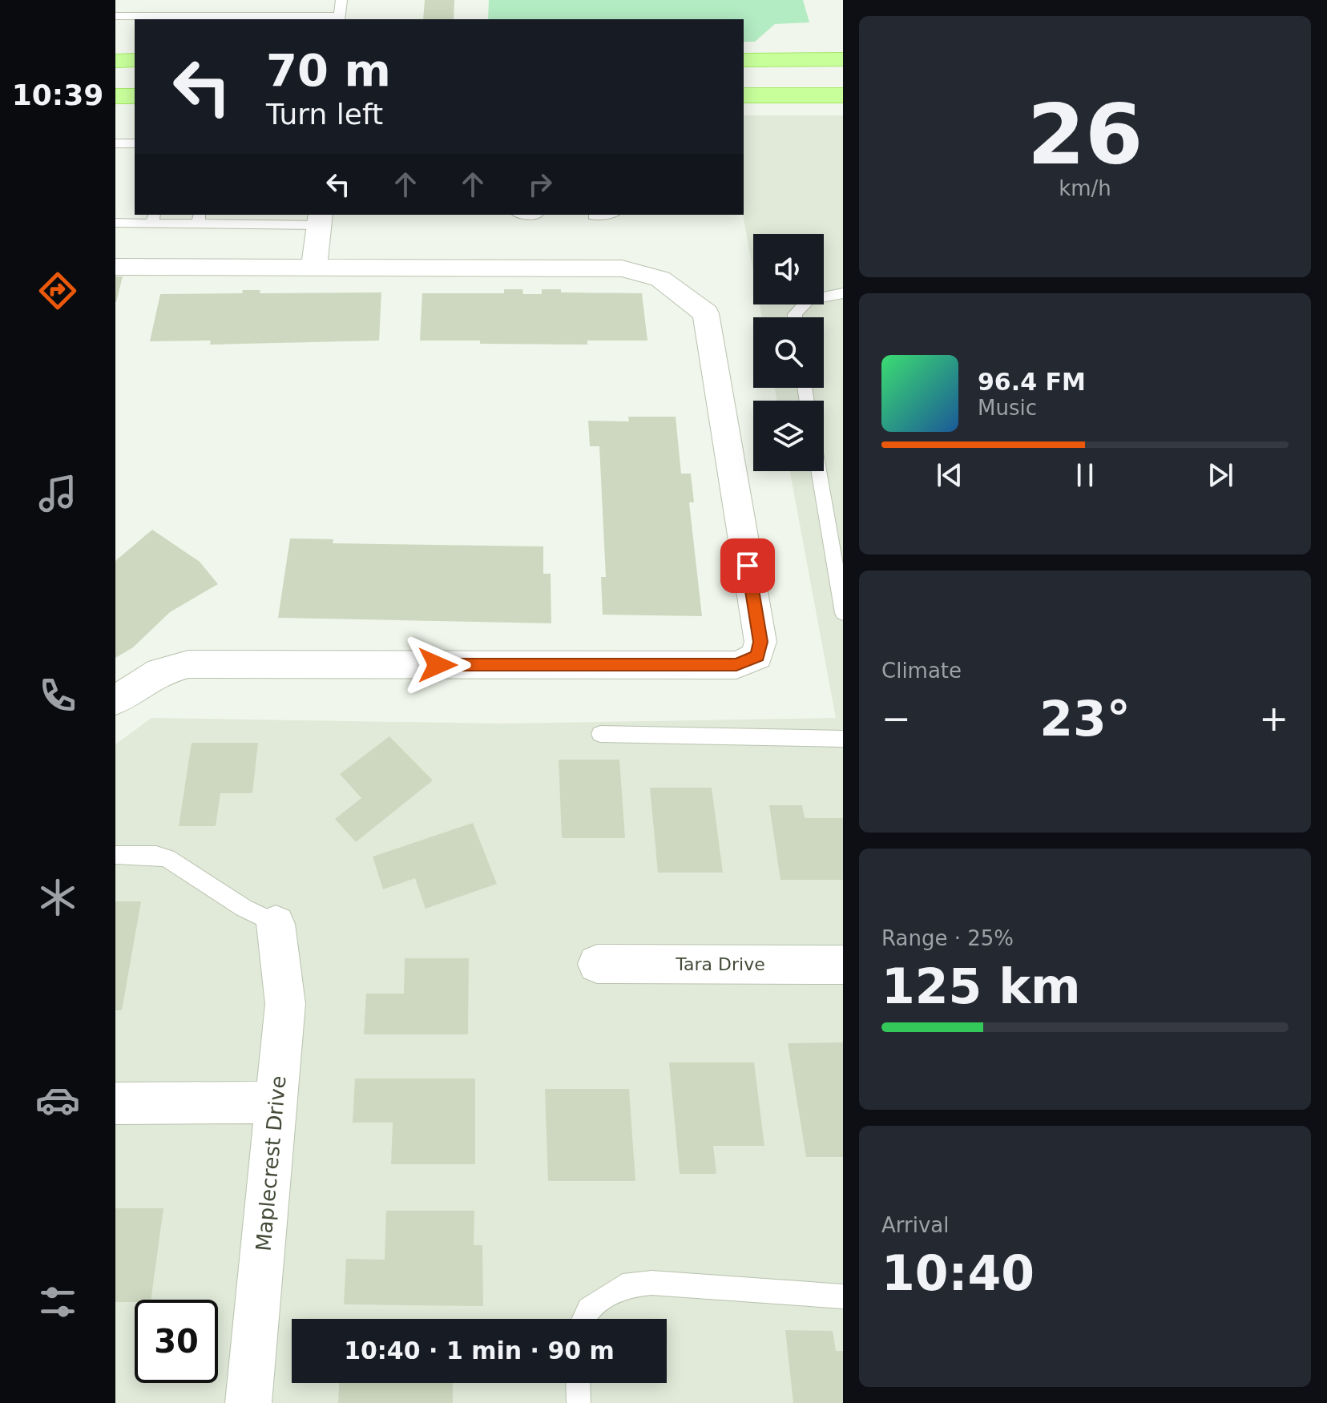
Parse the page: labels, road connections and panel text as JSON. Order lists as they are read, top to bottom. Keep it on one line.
{"streets":{"street":["Tara Drive","Maplecrest Drive"]},"page":{"tabs":"10:39","tile":[["26","km/h"],"Climate",["Range · 25%","125 km"],["Arrival","10:40"]],"turn":["70 m","Turn left"],"song":["96.4 FM","Music"],"heat":["−","23°","+"],"limit":"30","trip":"10:40 · 1 min · 90 m"}}
